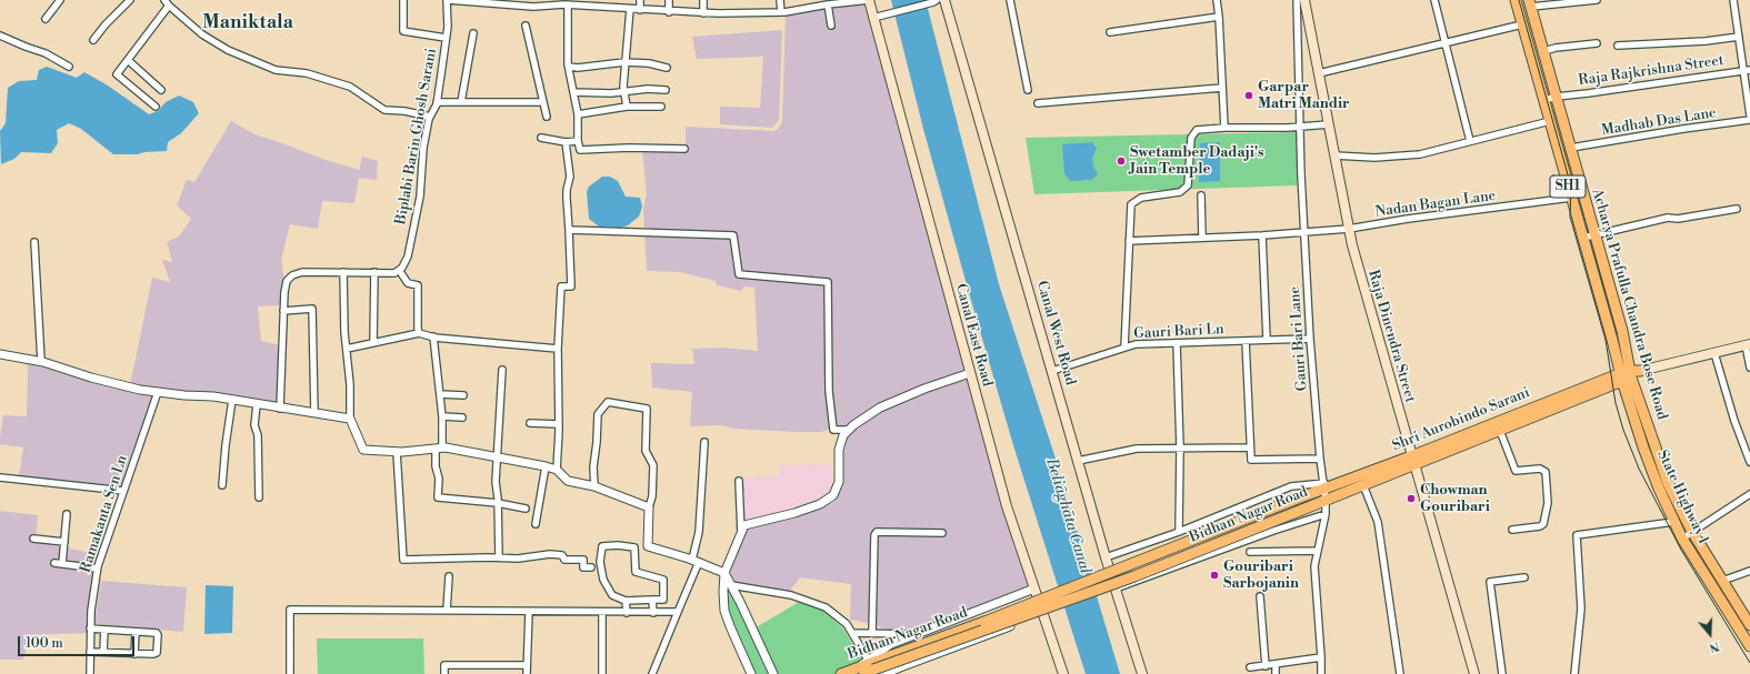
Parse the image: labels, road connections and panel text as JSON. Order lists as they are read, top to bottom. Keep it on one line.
{"streets":{"main road":["SH1","Acharya Prafulla Chandra Bose Road","Canal West Road","Canal East Road","Raja Dinendra Street","Shri Aurobindo Sarani","State Highway 1","Bidhan Nagar Road"],"street":["Raja Rajkrishna Street","Madhab Das Lane","Biplabi Barin Ghosh Sarani","Nadan Bagan Lane","Gauri Bari Ln","Gauri Bari Lane","Ramakanta Sen Ln"]},"crossings":[["Raja Rajkrishna Street","Acharya Prafulla Chandra Bose Road"],["Madhab Das Lane","Acharya Prafulla Chandra Bose Road"],["Biplabi Barin Ghosh Sarani","Canal East Road"],["Nadan Bagan Lane","Acharya Prafulla Chandra Bose Road"],["Nadan Bagan Lane","Raja Dinendra Street"],["Nadan Bagan Lane","Gauri Bari Lane"],["Acharya Prafulla Chandra Bose Road","Shri Aurobindo Sarani"],["Acharya Prafulla Chandra Bose Road","State Highway 1"],["Acharya Prafulla Chandra Bose Road","Bidhan Nagar Road"],["Gauri Bari Ln","Canal West Road"],["Gauri Bari Ln","Gauri Bari Lane"],["Raja Dinendra Street","Shri Aurobindo Sarani"],["Raja Dinendra Street","Bidhan Nagar Road"],["Gauri Bari Lane","Shri Aurobindo Sarani"],["Gauri Bari Lane","Bidhan Nagar Road"],["Shri Aurobindo Sarani","State Highway 1"],["Shri Aurobindo Sarani","Bidhan Nagar Road"],["State Highway 1","Bidhan Nagar Road"]],"districts":["Maniktala"],"water":["Beliāghāta Canal"],"places":["Garpar Matri Mandir","Swetamber Dadaji's Jain Temple","Chowman Gouribari","Gouribari Sarbojanin"],"scale_bar":"100 m","north":"bottom"}
